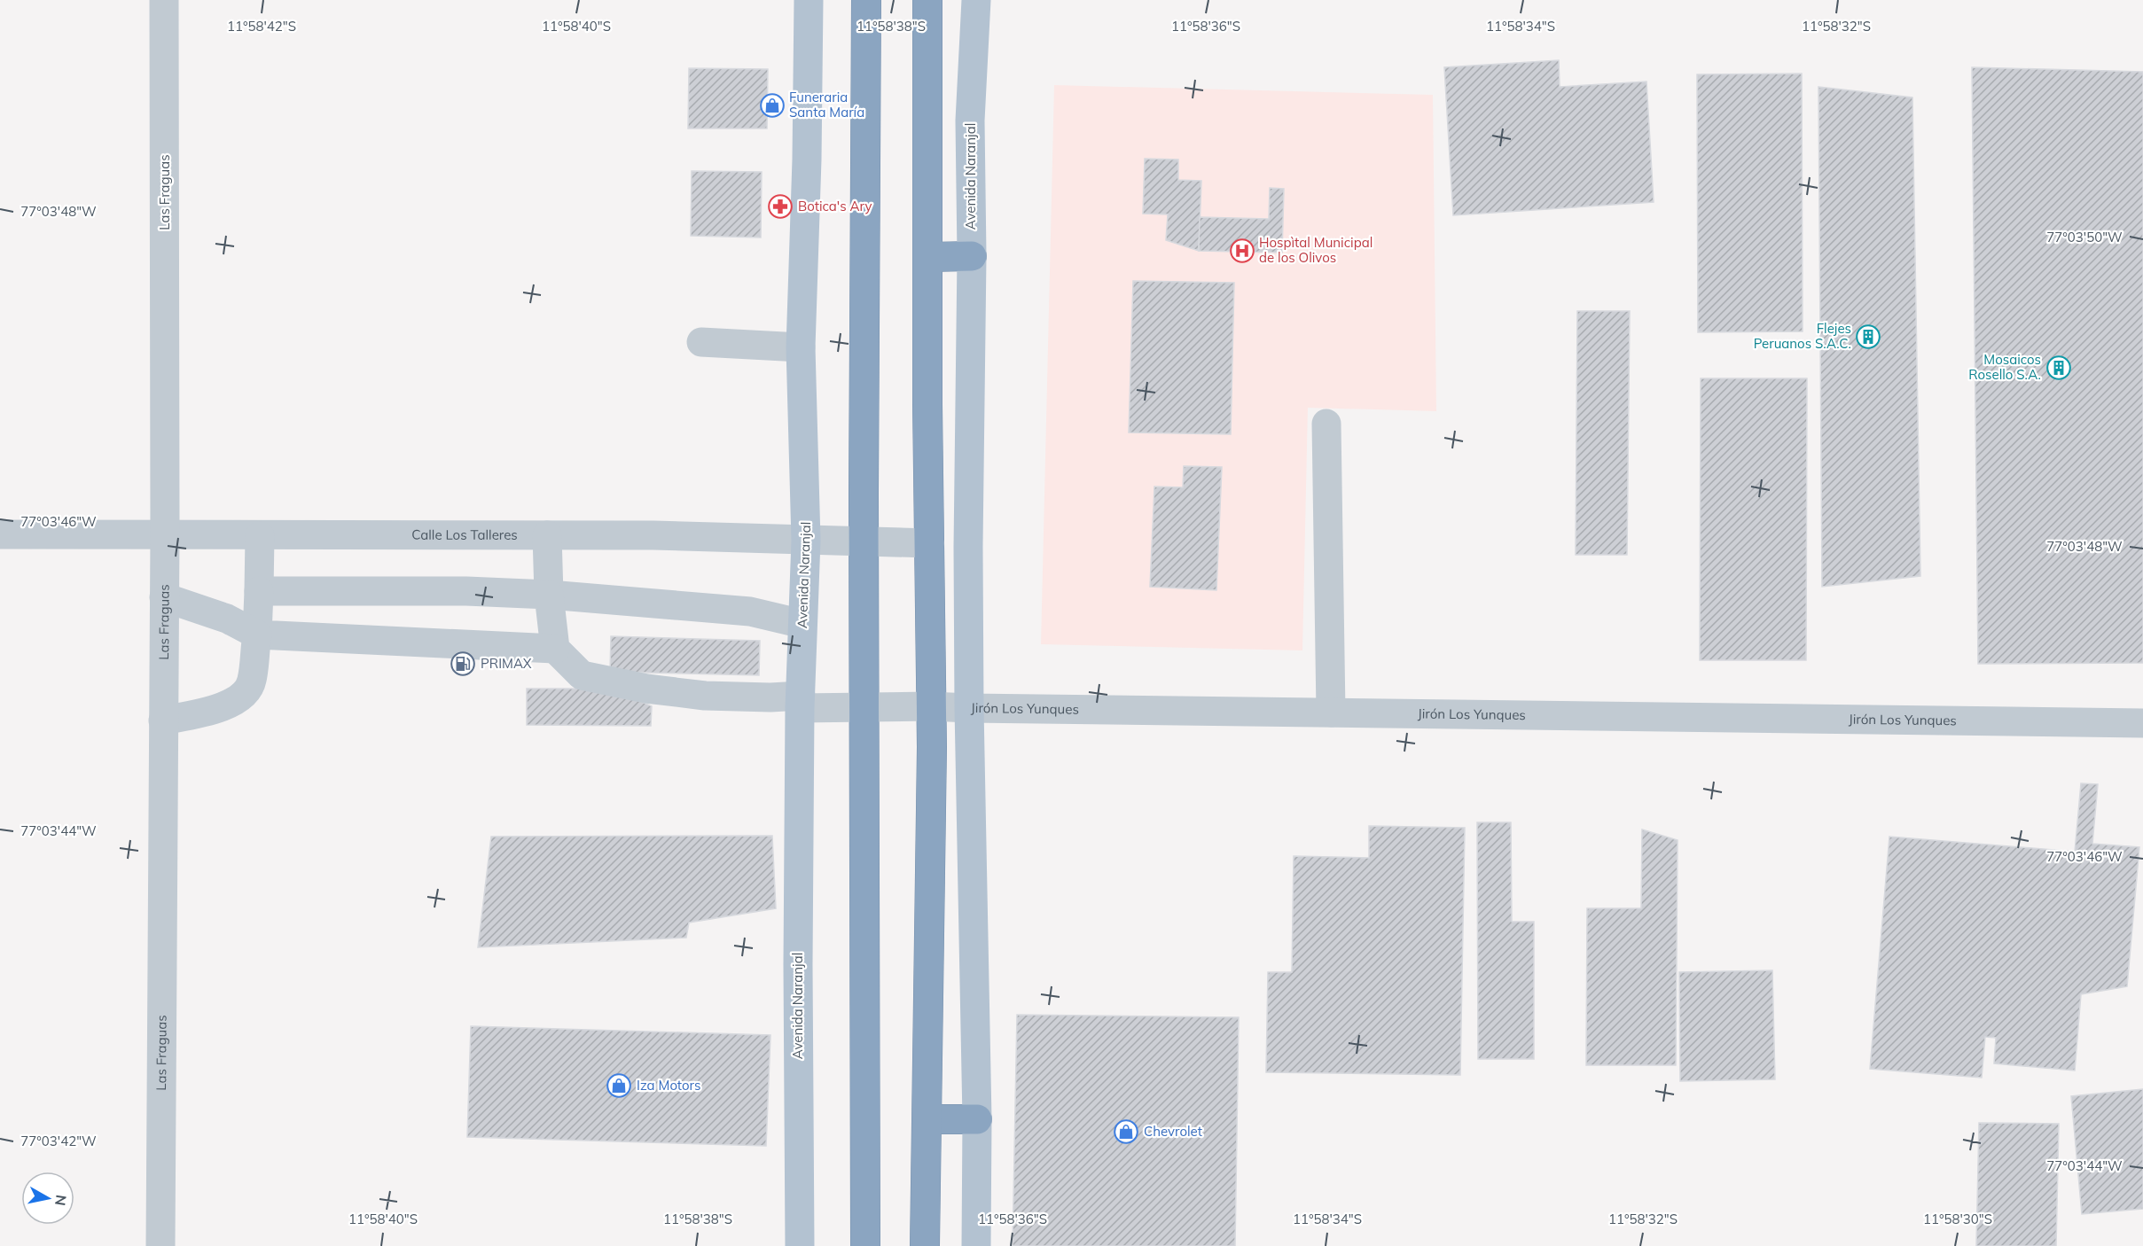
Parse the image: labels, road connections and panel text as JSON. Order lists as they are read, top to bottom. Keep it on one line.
{"streets":{"main road":["Avenida Naranjal"],"street":["Las Fraguas","Calle Los Talleres","Jirón Los Yunques"]},"crossings":[["Avenida Naranjal","Calle Los Talleres"],["Avenida Naranjal","Jirón Los Yunques"],["Las Fraguas","Calle Los Talleres"]],"places":{"shop":["Funeraria Santa María","Iza Motors","Chevrolet"],"pharmacy":["Botica's Ary"],"hospital":["Hospìtal Municipal de los Olivos"],"building":["Flejes Peruanos S.A.C.","Mosaicos Rosello S.A."],"fuel station":["PRIMAX"]},"north":"right","coordinates":["11°58'42\"S","11°58'40\"S","11°58'38\"S","11°58'36\"S","11°58'34\"S","11°58'32\"S","77°03'48\"W","77°03'50\"W","77°03'46\"W","77°03'44\"W","77°03'42\"W","11°58'30\"S"]}
